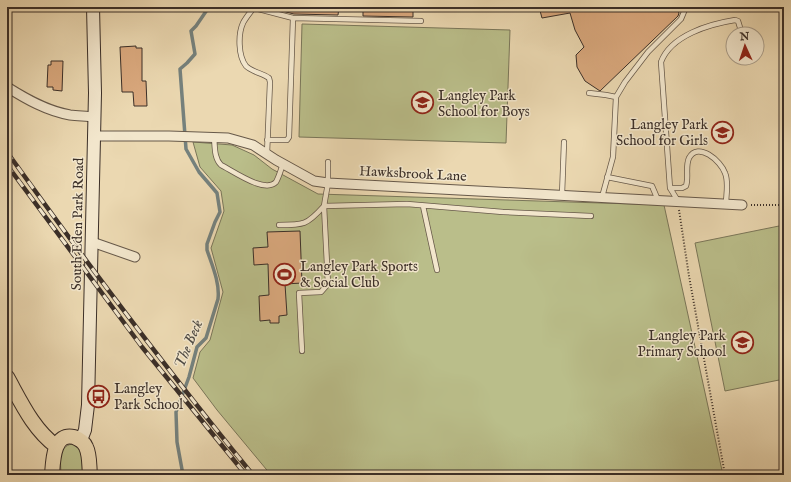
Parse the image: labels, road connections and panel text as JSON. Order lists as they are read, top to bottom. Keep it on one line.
{"streets":{"main road":["South Eden Park Road"],"street":["Hawksbrook Lane"]},"crossings":[["Hawksbrook Lane","South Eden Park Road"]],"water":["The Beck"],"places":{"school or university":["Langley Park School for Boys","Langley Park School for Girls","Langley Park Primary School"],"sports":["Langley Park Sports & Social Club"],"bus stop":["Langley Park School"]},"north":"top"}
